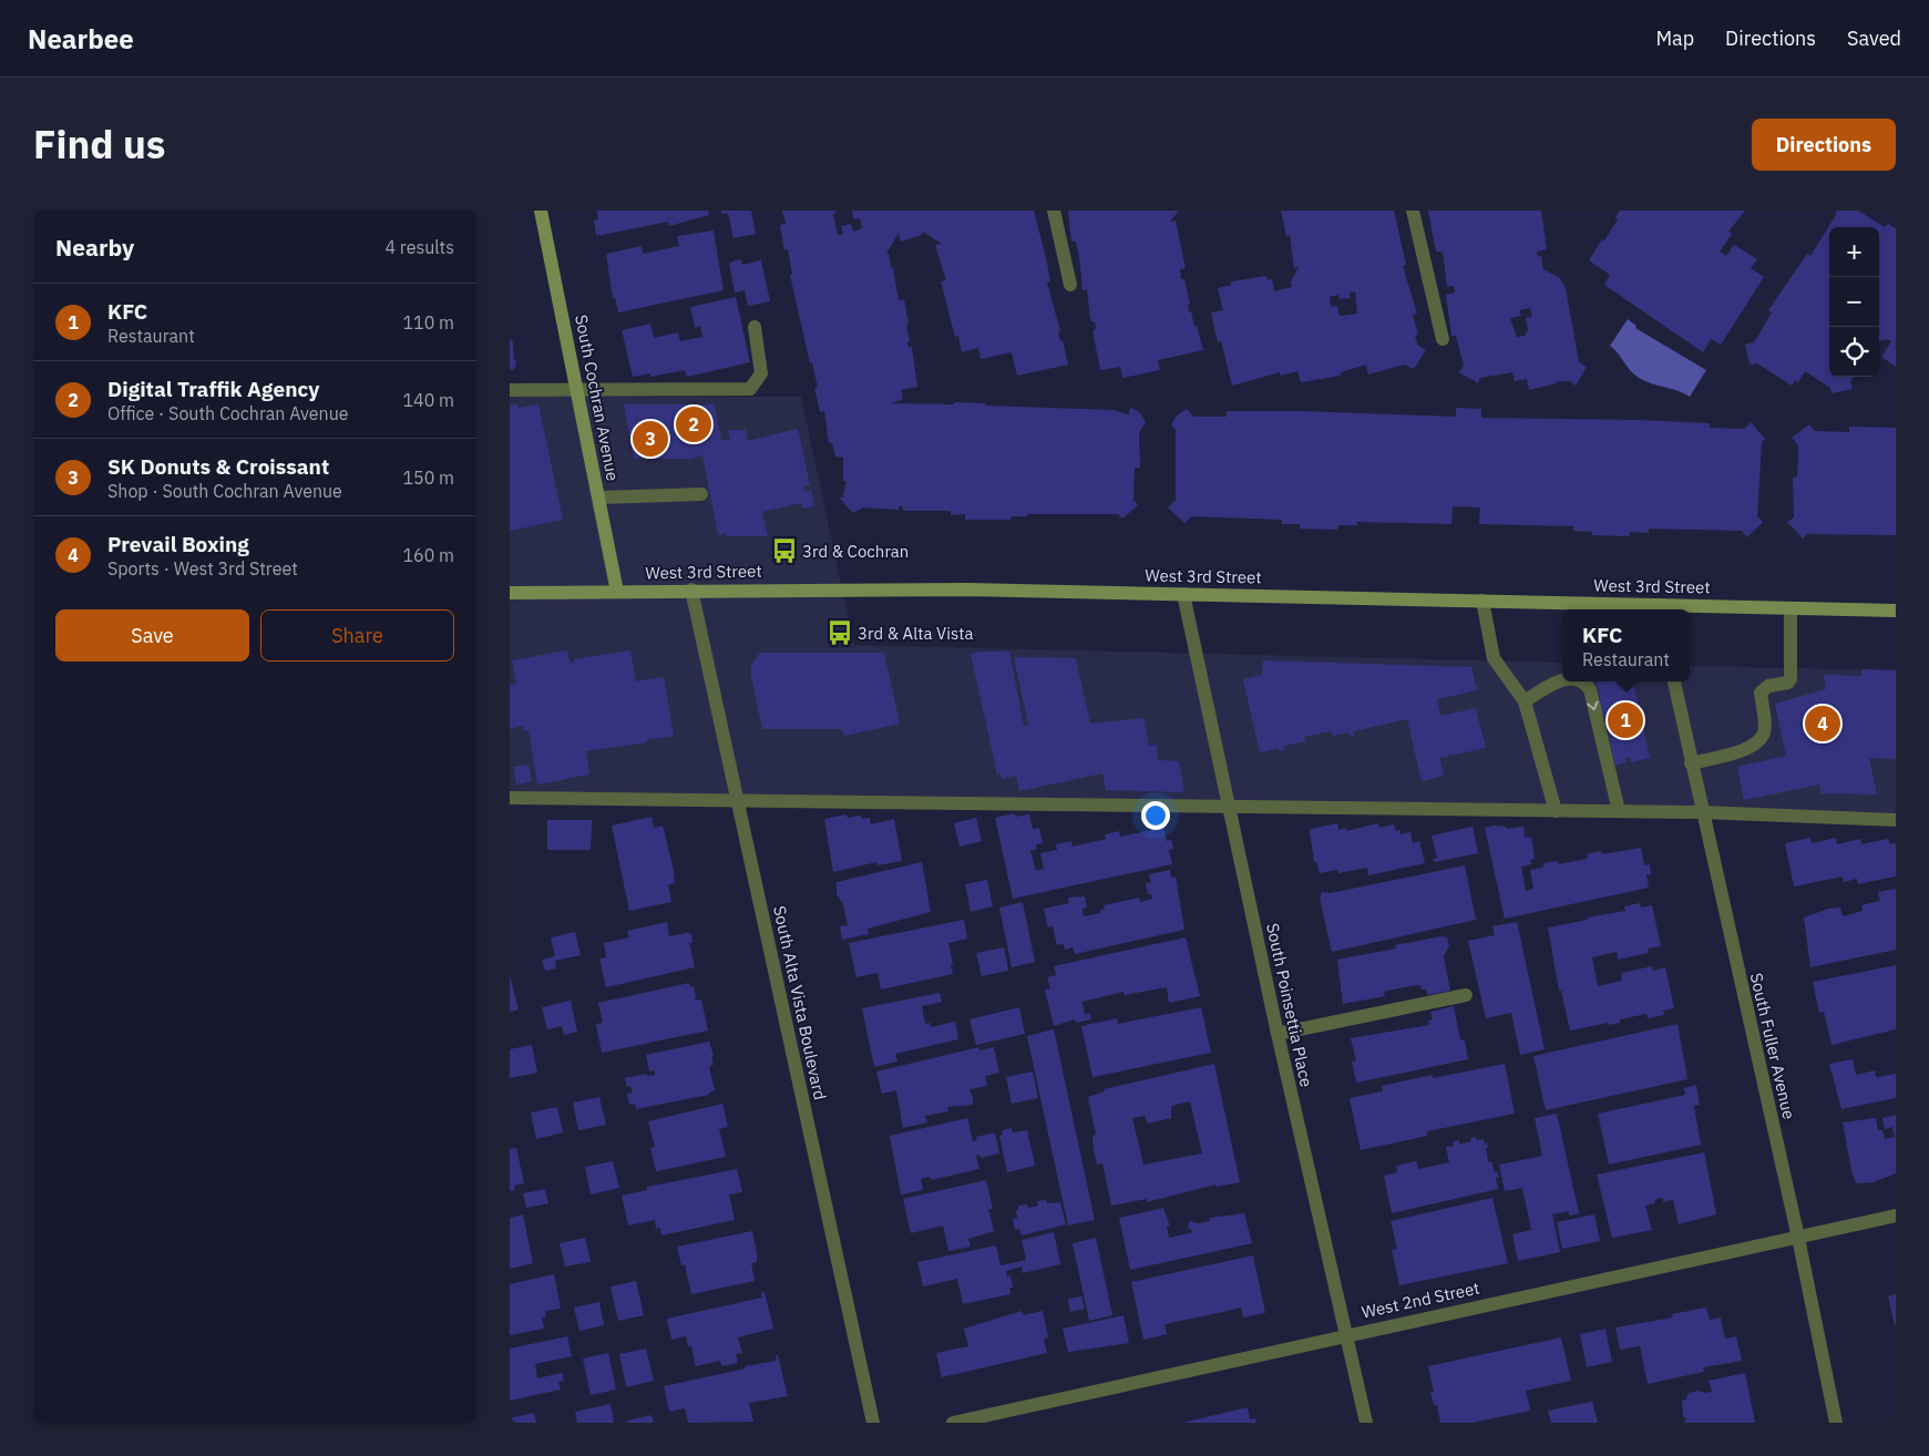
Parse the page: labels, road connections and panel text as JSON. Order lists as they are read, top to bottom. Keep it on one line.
{"streets":{"main road":["South Cochran Avenue","West 3rd Street"],"street":["South Alta Vista Boulevard","South Poinsettia Place","South Fuller Avenue","West 2nd Street"]},"crossings":[["South Cochran Avenue","West 3rd Street"],["West 3rd Street","South Alta Vista Boulevard"],["West 3rd Street","South Poinsettia Place"],["South Poinsettia Place","West 2nd Street"],["South Fuller Avenue","West 2nd Street"]],"places":{"bus stop":["3rd & Cochran","3rd & Alta Vista"]},"page":{"header":"Nearbee","nav":["Map","Directions","Saved"],"title":"Find us","buttons":["Directions",["Save","Share"]],"heading":["Nearby","4 results"],"map_buttons":["+","−"],"list":[{"mark":"1","name":"KFC","note":"Restaurant","value":"110 m"},{"mark":"2","name":"Digital Traffik Agency","note":"Office · South Cochran Avenue","value":"140 m"},{"mark":"3","name":"SK Donuts & Croissant","note":"Shop · South Cochran Avenue","value":"150 m"},{"mark":"4","name":"Prevail Boxing","note":"Sports · West 3rd Street","value":"160 m"}],"pins":["2","3","1","4"],"popup":["KFC","Restaurant"]}}
